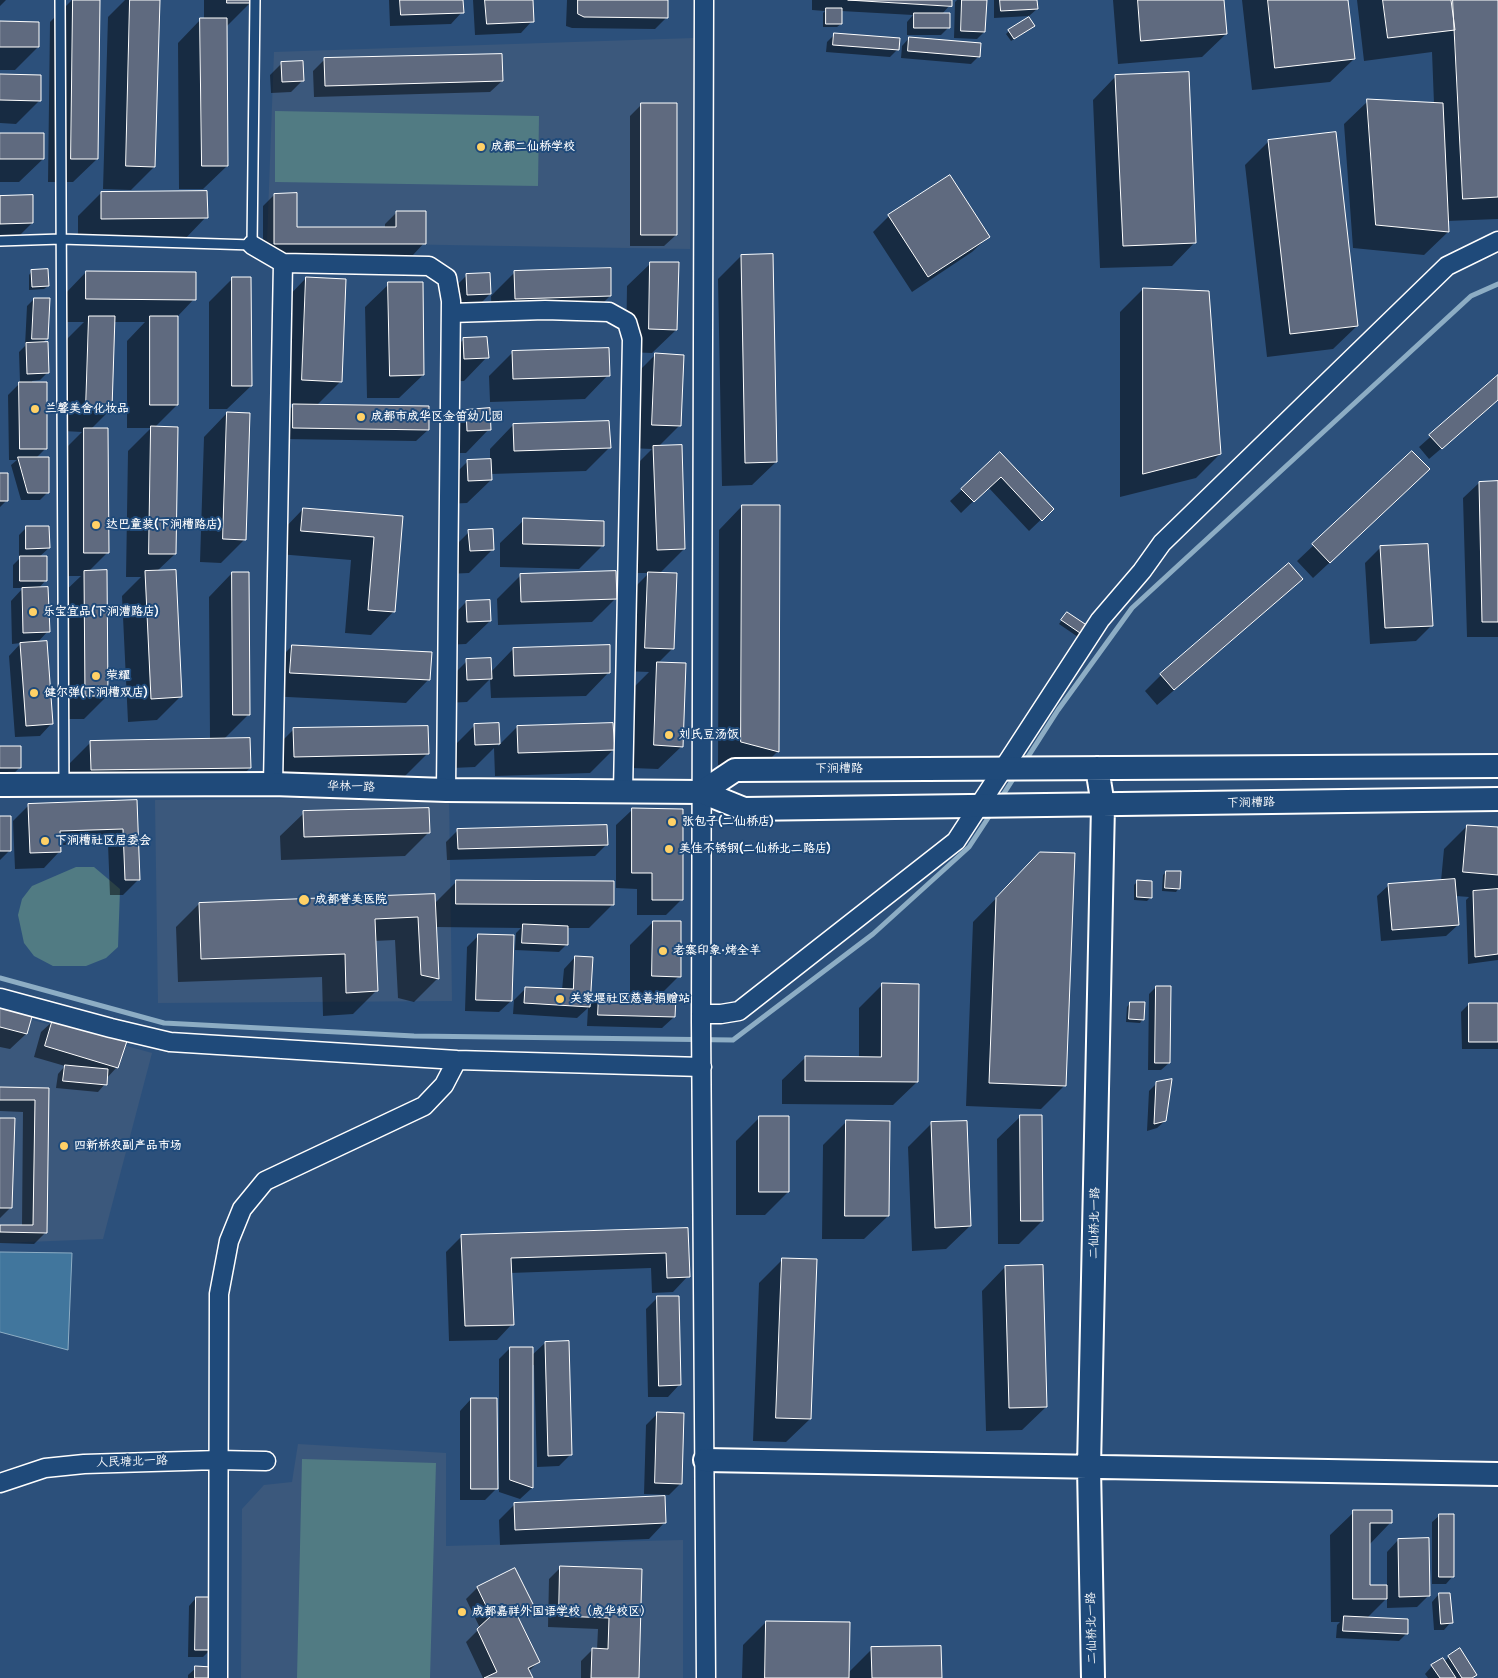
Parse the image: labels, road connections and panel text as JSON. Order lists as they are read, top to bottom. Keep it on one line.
{"streets":{"street":["下涧槽路","华林一路","二仙桥北一路","人民塘北一路"]},"crossings":[["下涧槽路","华林一路"],["下涧槽路","二仙桥北一路"]],"places":["成都二仙桥学校","兰馨美舍化妆品","成都市成华区金笛幼儿园","达巴童装(下涧槽路店)","乐宝宜品(下涧漕路店)","荣耀","健尔弹(下涧槽双店)","刘氏豆汤饭","张包子(二仙桥店)","下涧槽社区居委会","美佳不锈钢(二仙桥北二路店)","成都誉美医院","老寨印象·烤全羊","关家堰社区慈善捐赠站","四新桥农副产品市场","成都嘉祥外国语学校（成华校区）"]}
